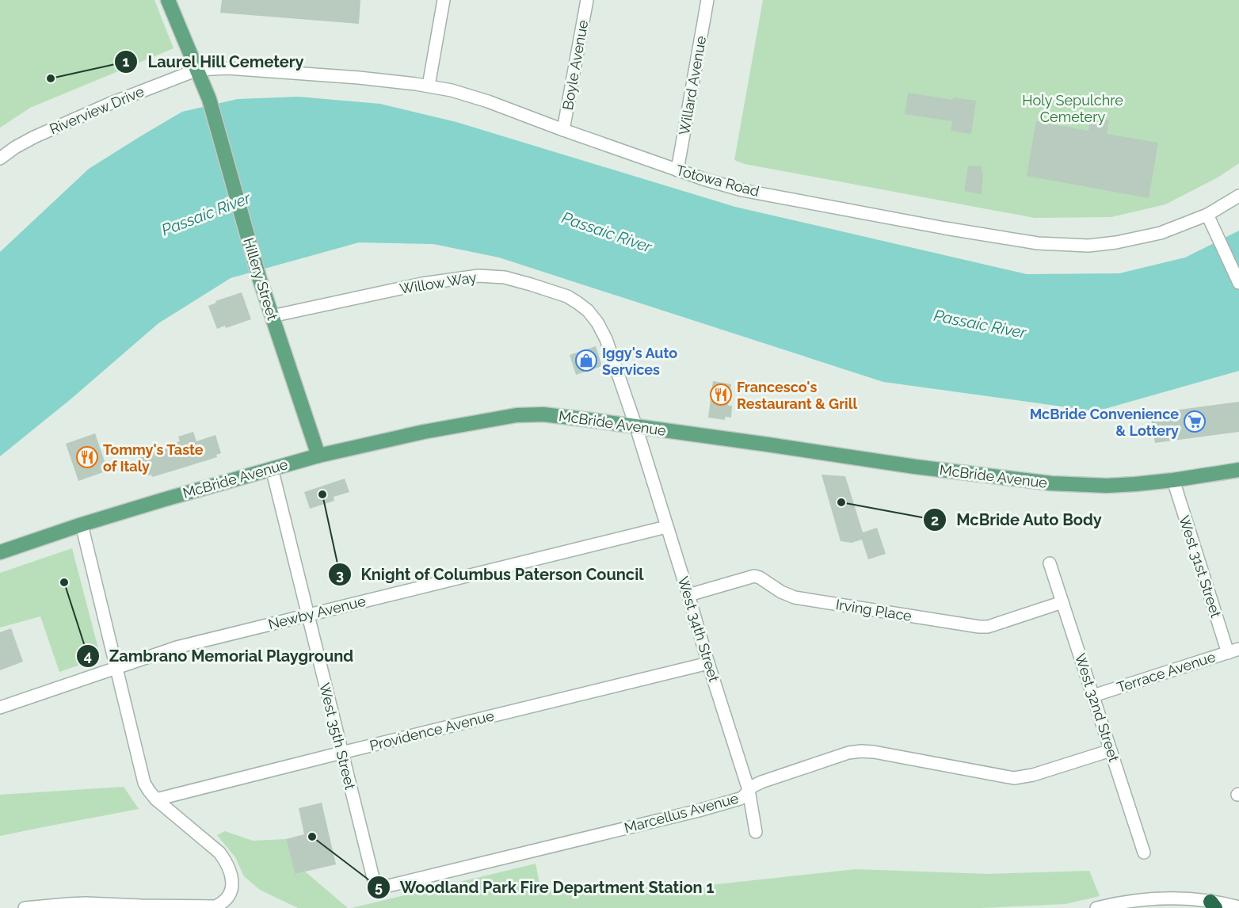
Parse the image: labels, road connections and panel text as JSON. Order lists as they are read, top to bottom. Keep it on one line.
{"streets":{"main road":["Hillery Street","McBride Avenue"],"street":["Boyle Avenue","Willard Avenue","Riverview Drive","Totowa Road","Willow Way","West 31st Street","Irving Place","Newby Avenue","West 34th Street","Terrace Avenue","West 32nd Street","Providence Avenue","West 35th Street","Marcellus Avenue"]},"crossings":[["Boyle Avenue","Totowa Road"],["Willard Avenue","Totowa Road"],["Riverview Drive","Totowa Road"],["Riverview Drive","Hillery Street"],["Totowa Road","Hillery Street"],["Hillery Street","Willow Way"],["Hillery Street","McBride Avenue"],["Willow Way","McBride Avenue"],["Willow Way","West 34th Street"],["McBride Avenue","West 31st Street"],["McBride Avenue","West 34th Street"],["McBride Avenue","West 35th Street"],["West 31st Street","Terrace Avenue"],["Irving Place","West 34th Street"],["Irving Place","West 32nd Street"],["Newby Avenue","West 34th Street"],["Newby Avenue","West 35th Street"],["West 34th Street","Providence Avenue"],["West 34th Street","Marcellus Avenue"],["Terrace Avenue","West 32nd Street"],["West 32nd Street","Marcellus Avenue"],["Providence Avenue","West 35th Street"],["West 35th Street","Marcellus Avenue"]],"water":["Passaic River"],"parks":["Holy Sepulchre Cemetery"],"places":{"other":["Laurel Hill Cemetery","Knight of Columbus Paterson Council","McBride Auto Body","Zambrano Memorial Playground","Woodland Park Fire Department Station 1"],"shop":["Iggy's Auto Services"],"restaurant":["Francesco's Restaurant & Grill","Tommy's Taste of Italy"],"supermarket":["McBride Convenience & Lottery"]}}
